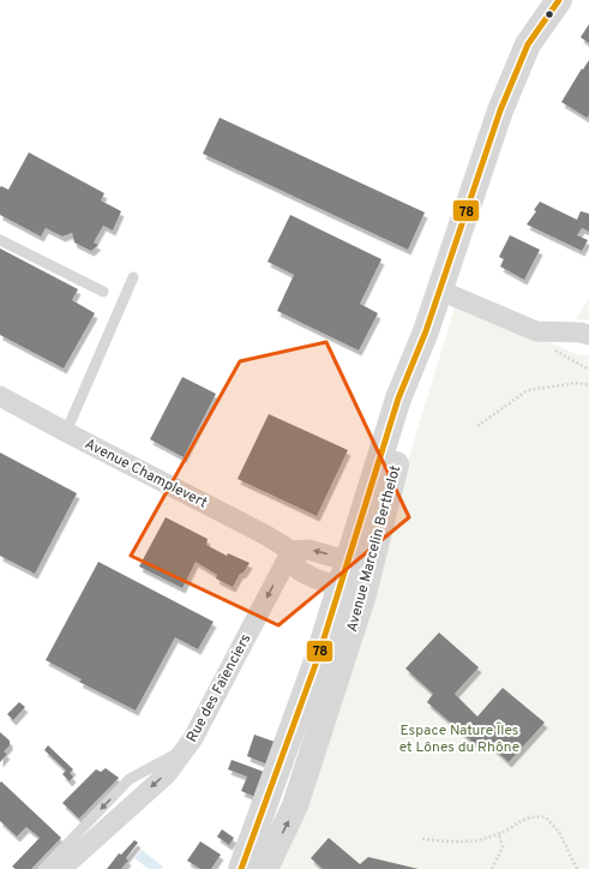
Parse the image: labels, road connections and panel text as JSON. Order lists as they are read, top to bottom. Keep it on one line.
{"streets":{"street":["Avenue Champlevert","Avenue Marcelin Berthelot","Rue des Faïenciers"]},"crossings":[["Avenue Champlevert","Rue des Faïenciers"]],"one_way":["Rue des Faïenciers"],"parks":["Espace Nature Îles et Lônes du Rhône"],"lines":["transit line 78"]}
